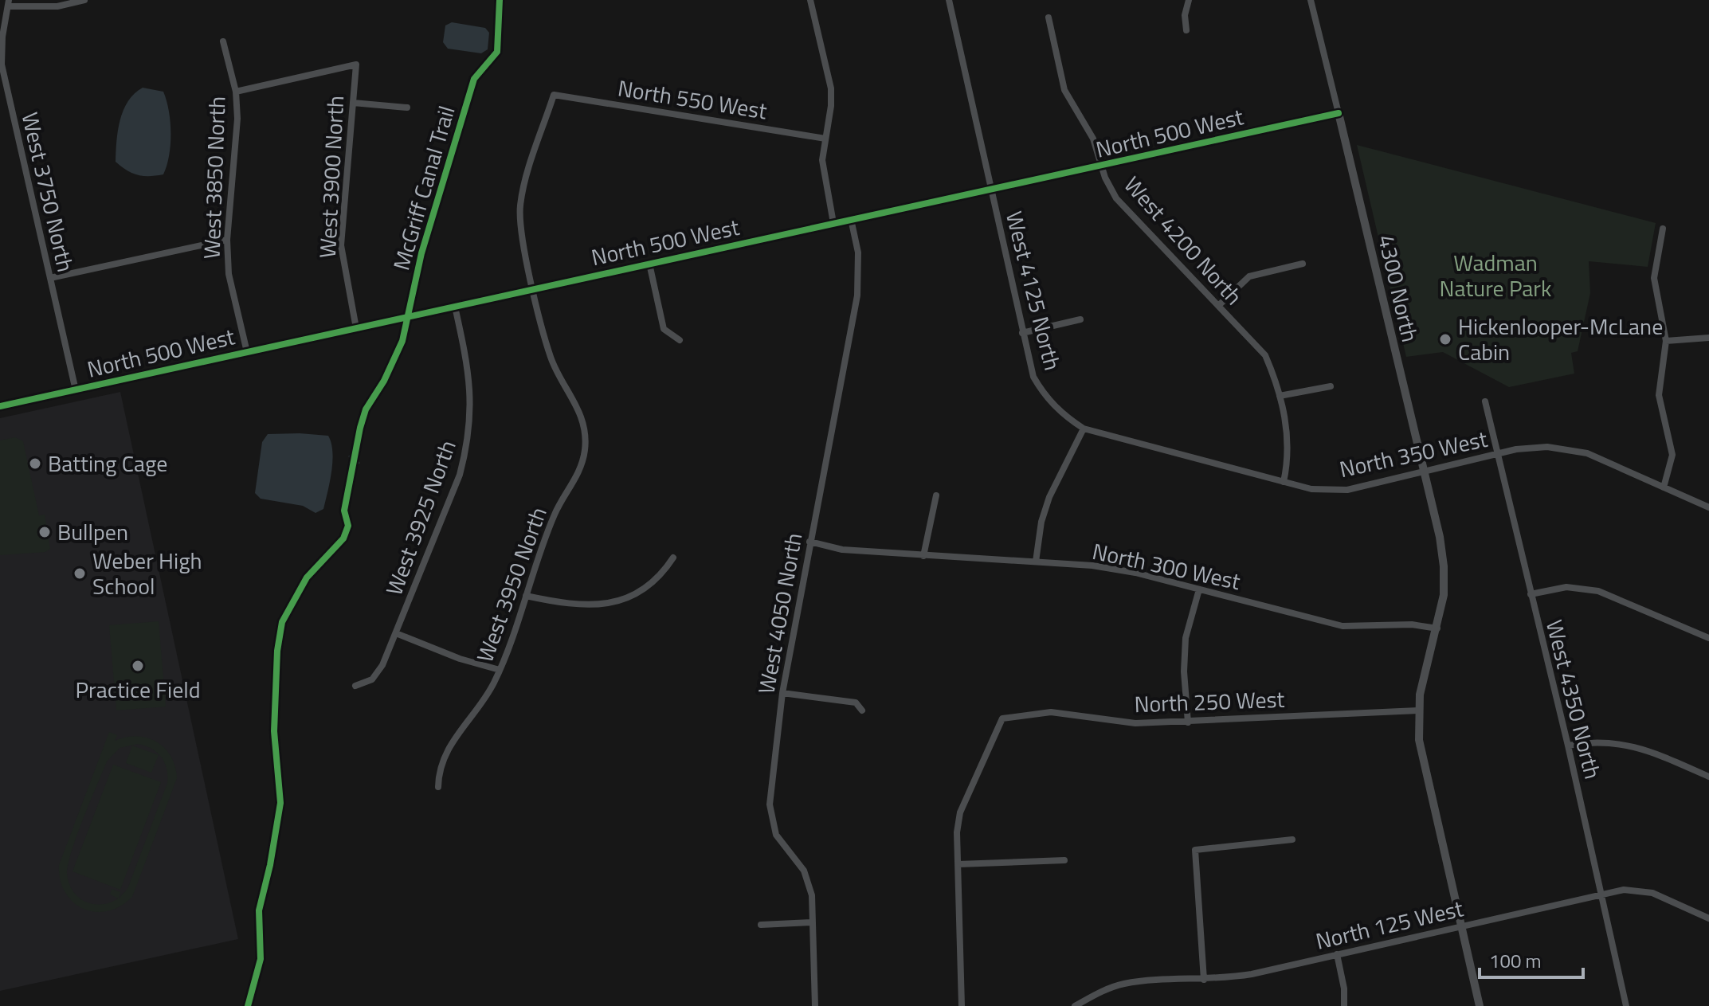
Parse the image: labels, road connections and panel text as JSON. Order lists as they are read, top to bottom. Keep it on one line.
{"streets":{"street":["North 550 West","North 500 West","West 3900 North","West 3850 North","West 3750 North","West 4200 North","4300 North","West 4125 North","North 350 West","West 3925 North","North 300 West","West 3950 North","West 4050 North","West 4350 North","North 250 West","North 125 West"],"cycle path":["McGriff Canal Trail"]},"crossings":[["North 550 West","West 3950 North"],["North 500 West","West 3900 North"],["North 500 West","West 3850 North"],["North 500 West","West 3750 North"],["North 500 West","West 4200 North"],["North 500 West","4300 North"],["North 500 West","West 4125 North"],["North 500 West","West 3925 North"],["North 500 West","West 3950 North"],["North 500 West","West 4050 North"],["West 3900 North","West 3850 North"],["West 4200 North","North 350 West"],["4300 North","North 350 West"],["4300 North","North 300 West"],["4300 North","North 250 West"],["4300 North","North 125 West"],["West 4125 North","North 350 West"],["North 350 West","West 4350 North"],["North 300 West","West 4050 North"],["West 4350 North","North 125 West"]],"parks":["Wadman Nature Park"],"places":["Hickenlooper-McLane Cabin","Batting Cage","Bullpen","Weber High School","Practice Field"],"scale_bar":"100 m"}
